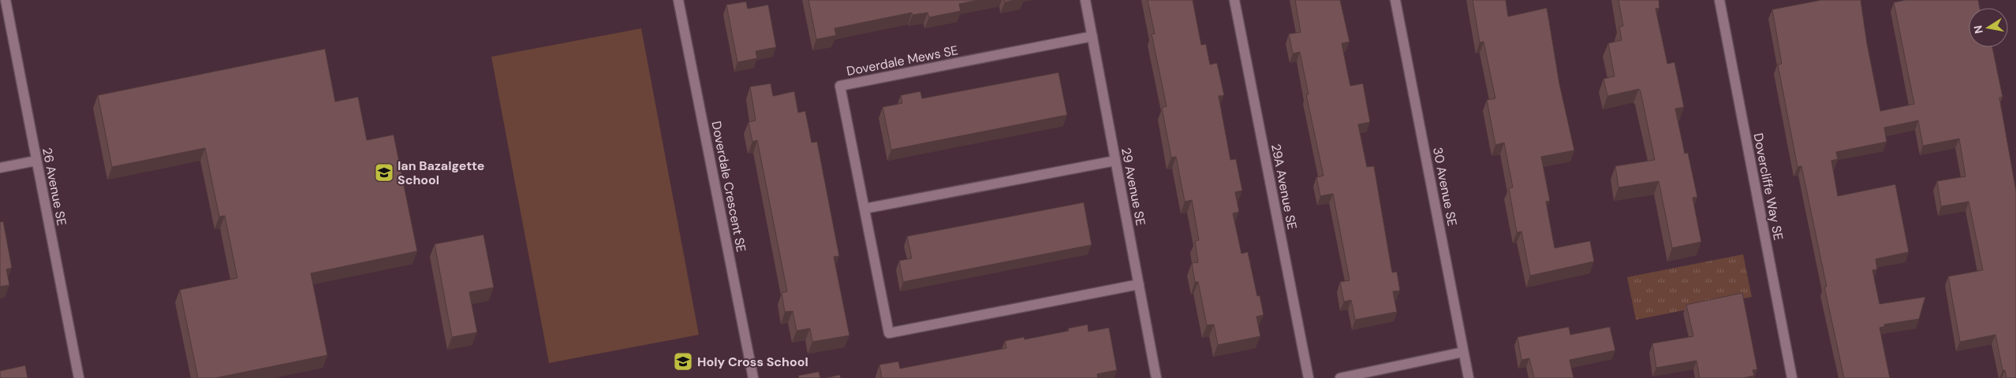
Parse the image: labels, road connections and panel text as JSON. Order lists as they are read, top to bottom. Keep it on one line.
{"streets":{"street":["Doverdale Mews SE","26 Avenue SE","Doverdale Crescent SE","29 Avenue SE","29A Avenue SE","30 Avenue SE","Dovercliffe Way SE"]},"crossings":[["Doverdale Mews SE","29 Avenue SE"]],"places":{"school or university":["Ian Bazalgette School","Holy Cross School"]},"north":"left"}
